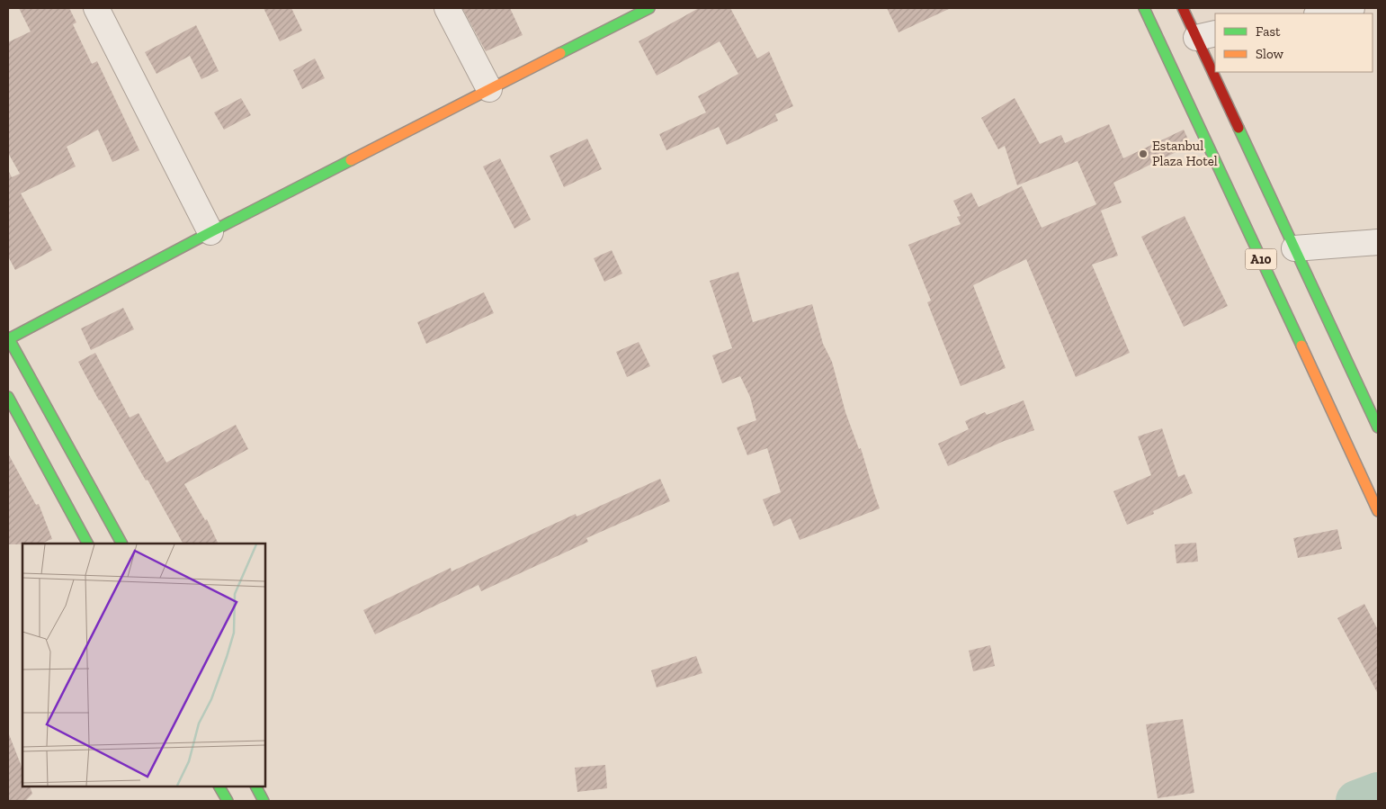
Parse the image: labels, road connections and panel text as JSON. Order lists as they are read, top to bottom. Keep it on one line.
{"streets":{"main road":["A10"]},"places":["Estanbul Plaza Hotel"],"legend":["Fast","Slow"]}
